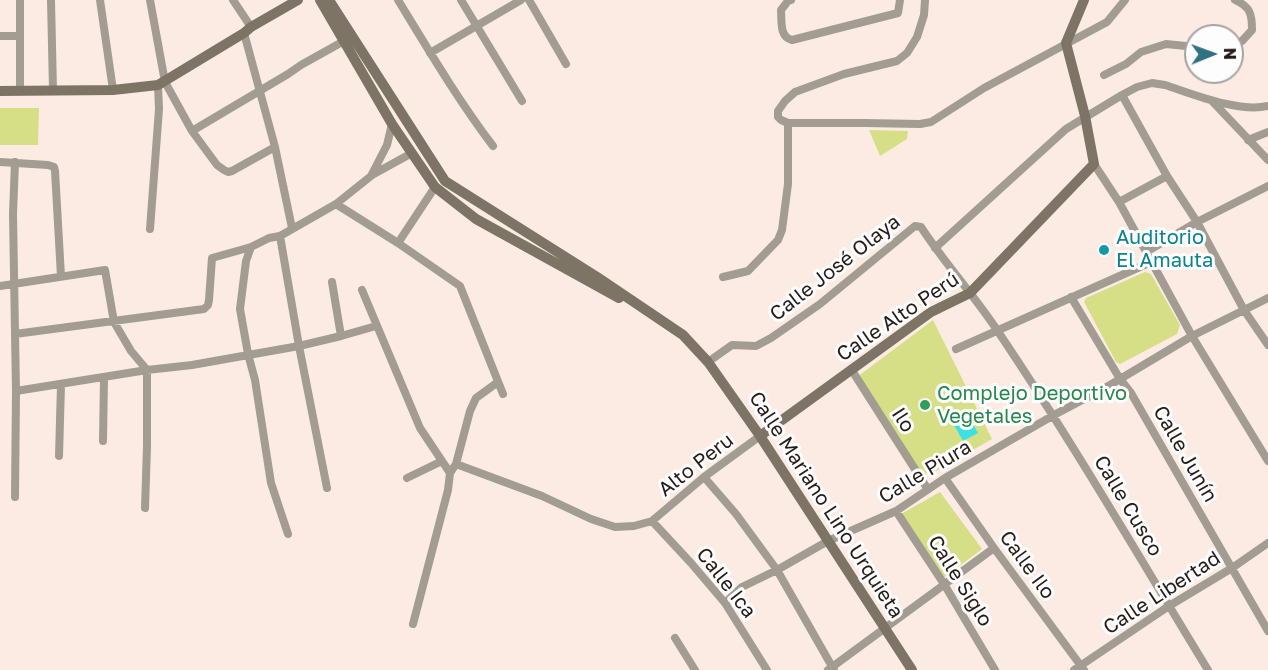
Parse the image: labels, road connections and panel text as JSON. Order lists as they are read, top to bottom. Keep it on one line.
{"streets":{"main road":["Calle Alto Perú","Calle Mariano Lino Urquieta"],"street":["Calle José Olaya","Ilo","Calle Junín","Alto Peru","Calle Piura","Calle Cusco","Calle Ilo","Calle Siglo","Calle Ica","Calle Libertad"]},"crossings":[["Calle José Olaya","Calle Mariano Lino Urquieta"],["Calle José Olaya","Calle Cusco"],["Calle Alto Perú","Ilo"],["Calle Alto Perú","Alto Peru"],["Calle Alto Perú","Calle Mariano Lino Urquieta"],["Calle Alto Perú","Calle Cusco"],["Ilo","Calle Piura"],["Calle Junín","Calle Piura"],["Calle Junín","Calle Libertad"],["Alto Peru","Calle Mariano Lino Urquieta"],["Alto Peru","Calle Ica"],["Calle Piura","Calle Mariano Lino Urquieta"],["Calle Piura","Calle Cusco"],["Calle Piura","Calle Ilo"],["Calle Piura","Calle Siglo"],["Calle Piura","Calle Ica"],["Calle Cusco","Calle Libertad"],["Calle Ilo","Calle Libertad"]],"places":["Auditorio El Amauta","Complejo Deportivo Vegetales"],"north":"right"}
